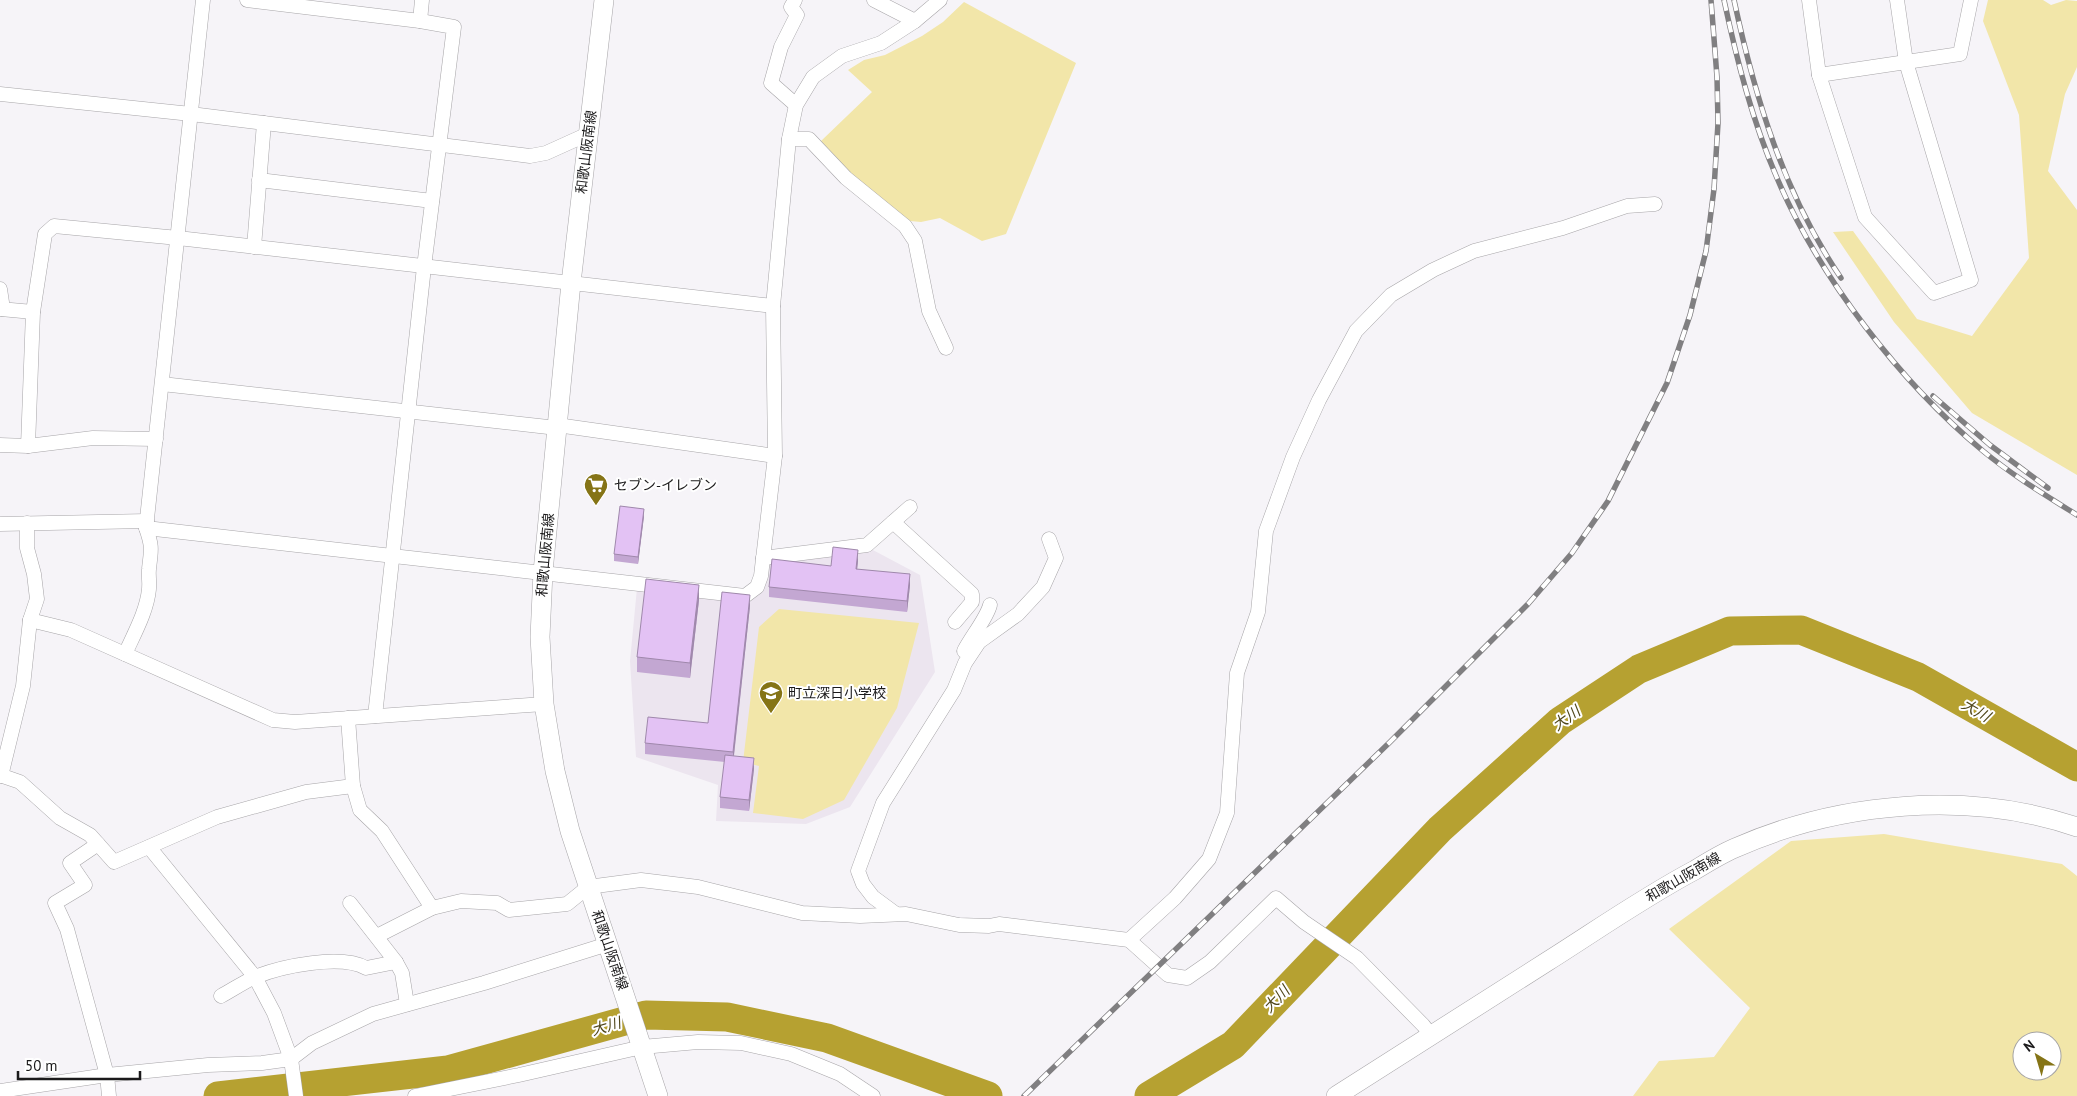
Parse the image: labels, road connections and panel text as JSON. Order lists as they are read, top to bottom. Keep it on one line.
{"streets":{"main road":["和歌山阪南線"]},"water":["大川"],"places":{"supermarket":["セブン-イレブン"],"school or university":["町立深日小学校"]},"scale_bar":"50 m","north":"top left"}
